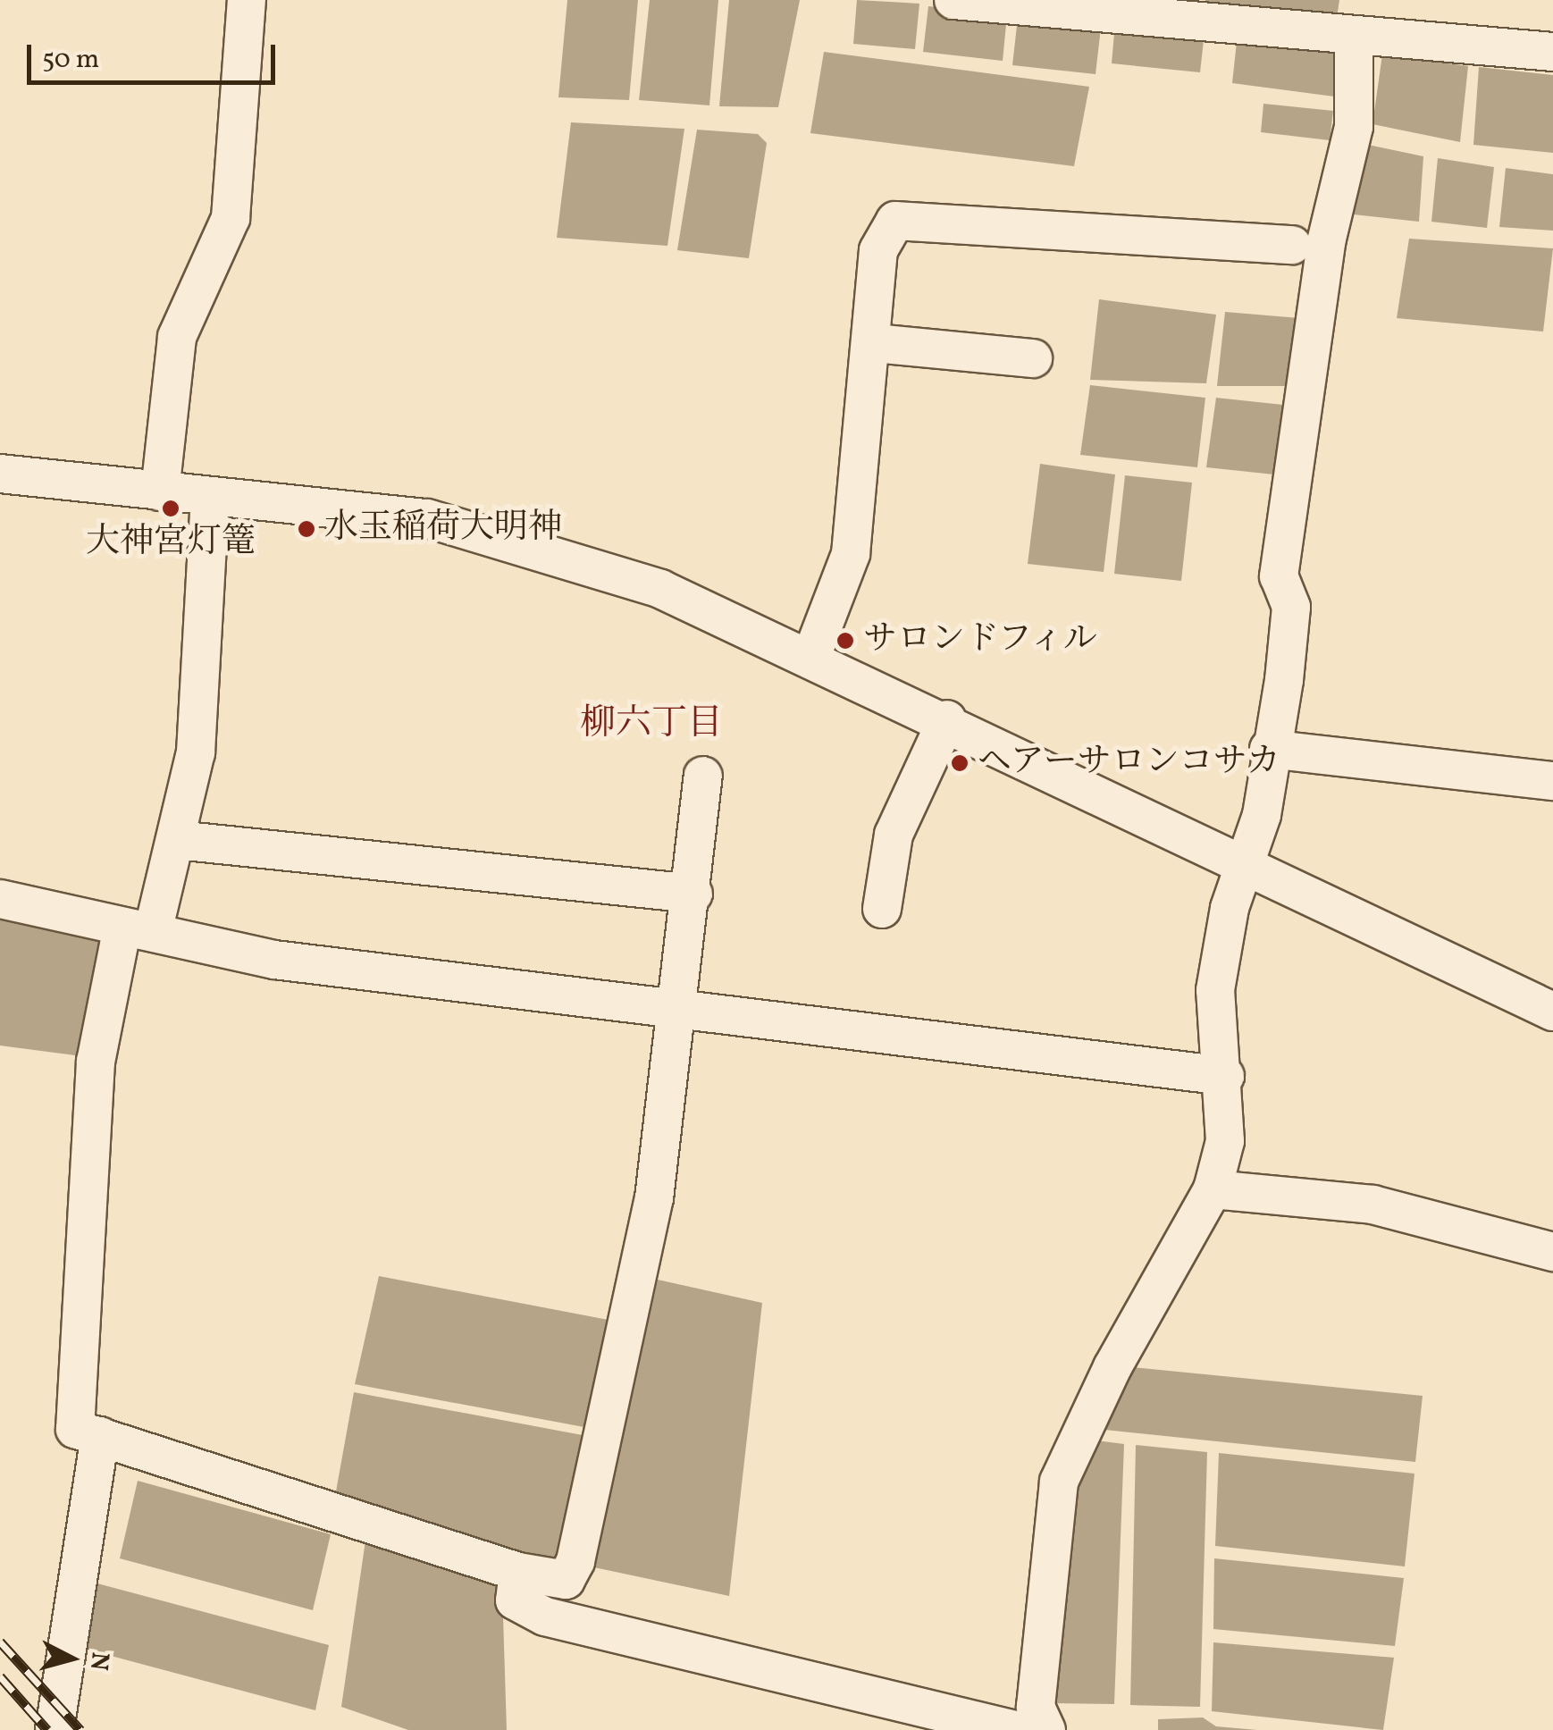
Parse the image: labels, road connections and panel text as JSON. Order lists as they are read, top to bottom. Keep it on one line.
{"districts":["柳六丁目"],"places":["大神宮灯篭","水玉稲荷大明神","サロンドフィル","ヘアーサロンコサカ"],"scale_bar":"50 m","north":"right"}
